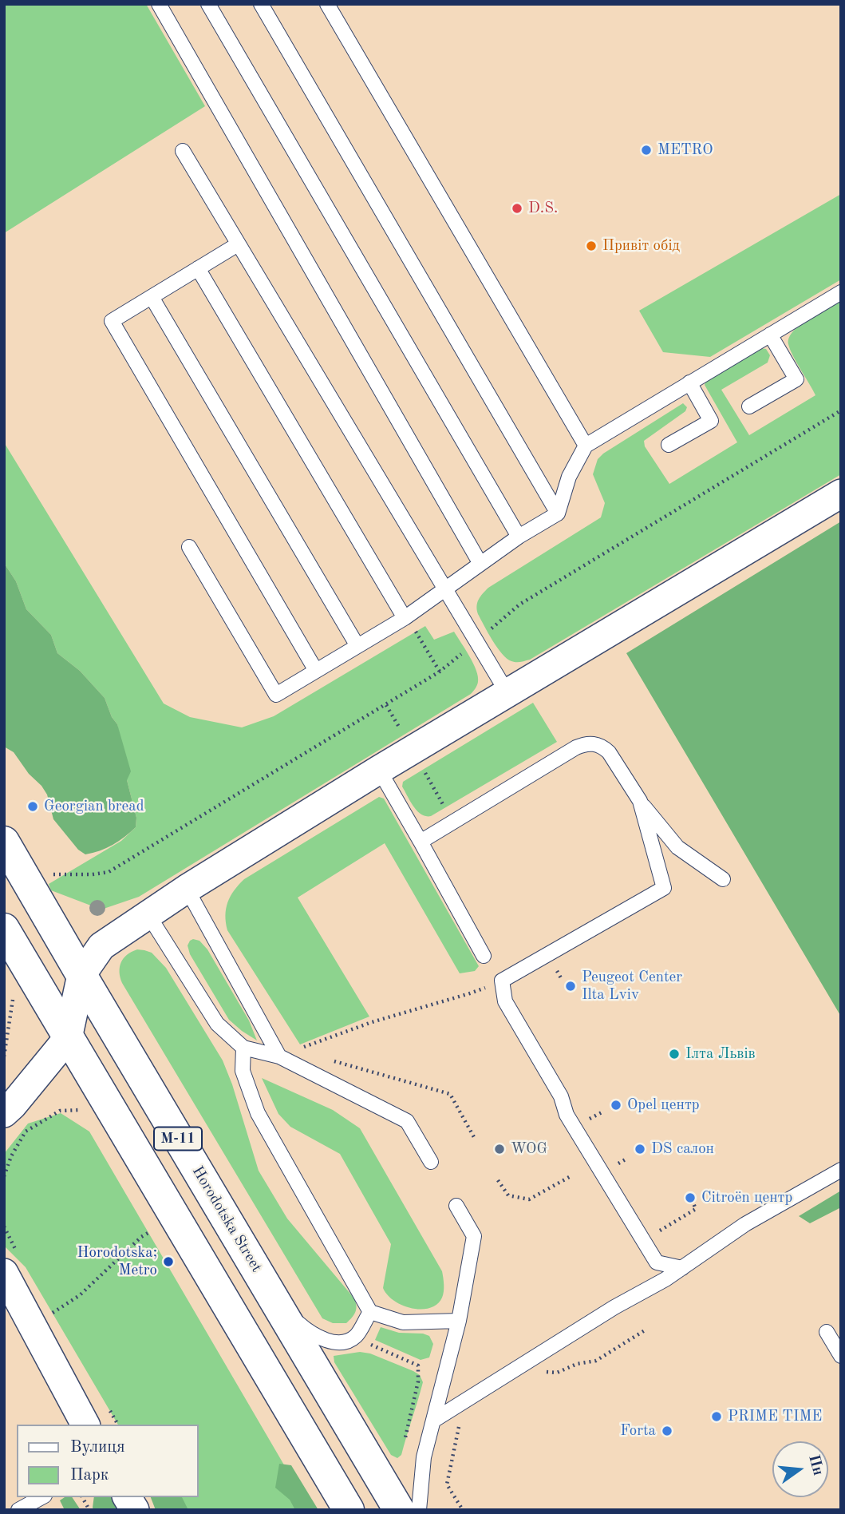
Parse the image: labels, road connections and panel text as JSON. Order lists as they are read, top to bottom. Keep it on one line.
{"streets":{"main road":["М-11","Horodotska Street"]},"places":["METRO","D.S.","Привіт обід","Georgian bread","Peugeot Center Ilta Lviv","Ілта Львів","Opel центр","WOG","DS салон","Citroën центр","Horodotska; Metro","PRIME TIME","Forta"],"legend":["Вулиця","Парк"],"north":"right"}
